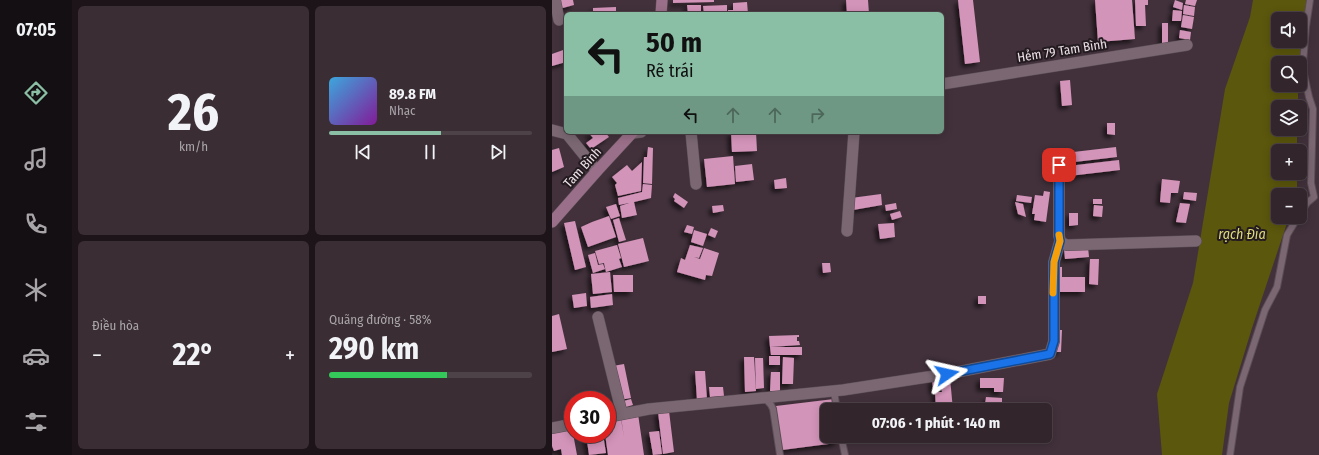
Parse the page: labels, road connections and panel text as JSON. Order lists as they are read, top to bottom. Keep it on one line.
{"streets":{"main road":["Tam Bình"],"street":["Hẻm 79 Tam Bình"]},"water":["rạch Đìa"],"page":{"tabs":"07:05","tile":[["26","km/h"],"Điều hòa",["Quãng đường · 58%","290 km"]],"map_buttons":["+","−"],"turn":["50 m","Rẽ trái"],"song":["89.8 FM","Nhạc"],"heat":["−","22°","+"],"limit":"30","trip":"07:06 · 1 phút · 140 m"}}
